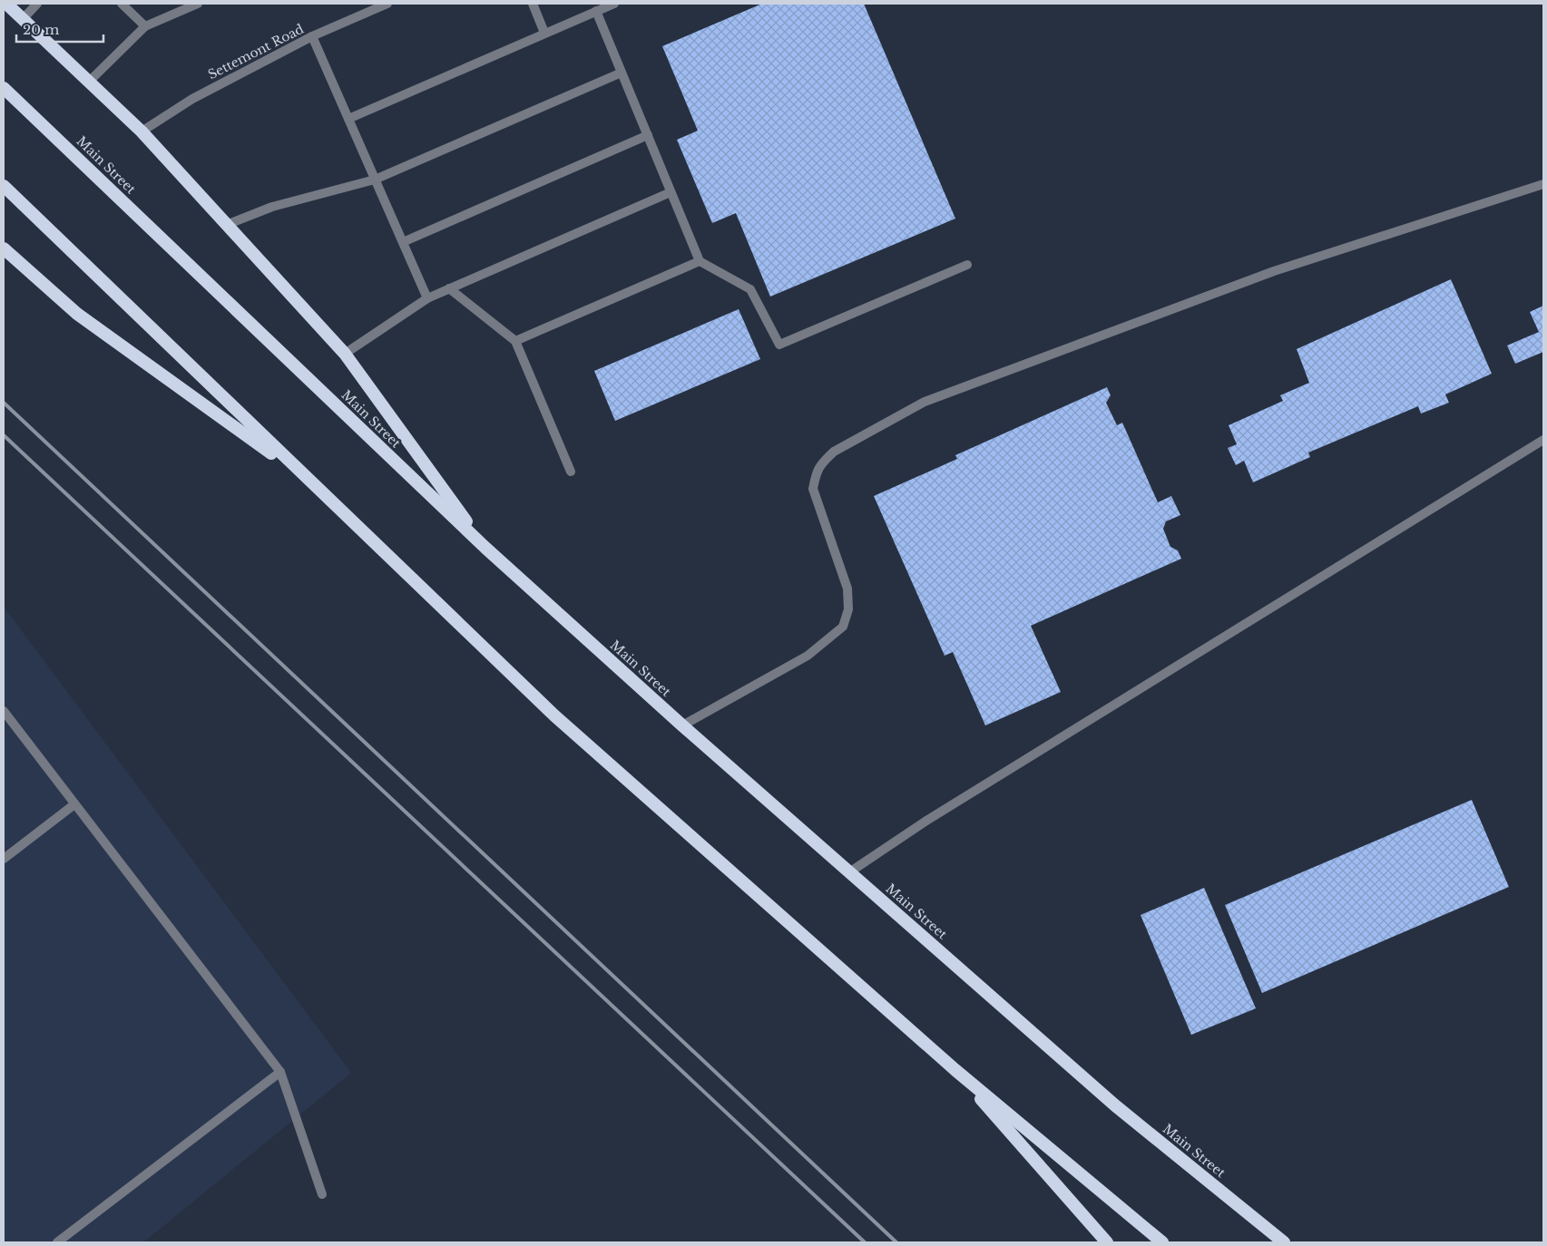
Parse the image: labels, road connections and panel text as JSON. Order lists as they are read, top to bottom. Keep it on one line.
{"streets":{"highway":["Main Street"],"street":["Settemont Road"]},"scale_bar":"20 m"}
